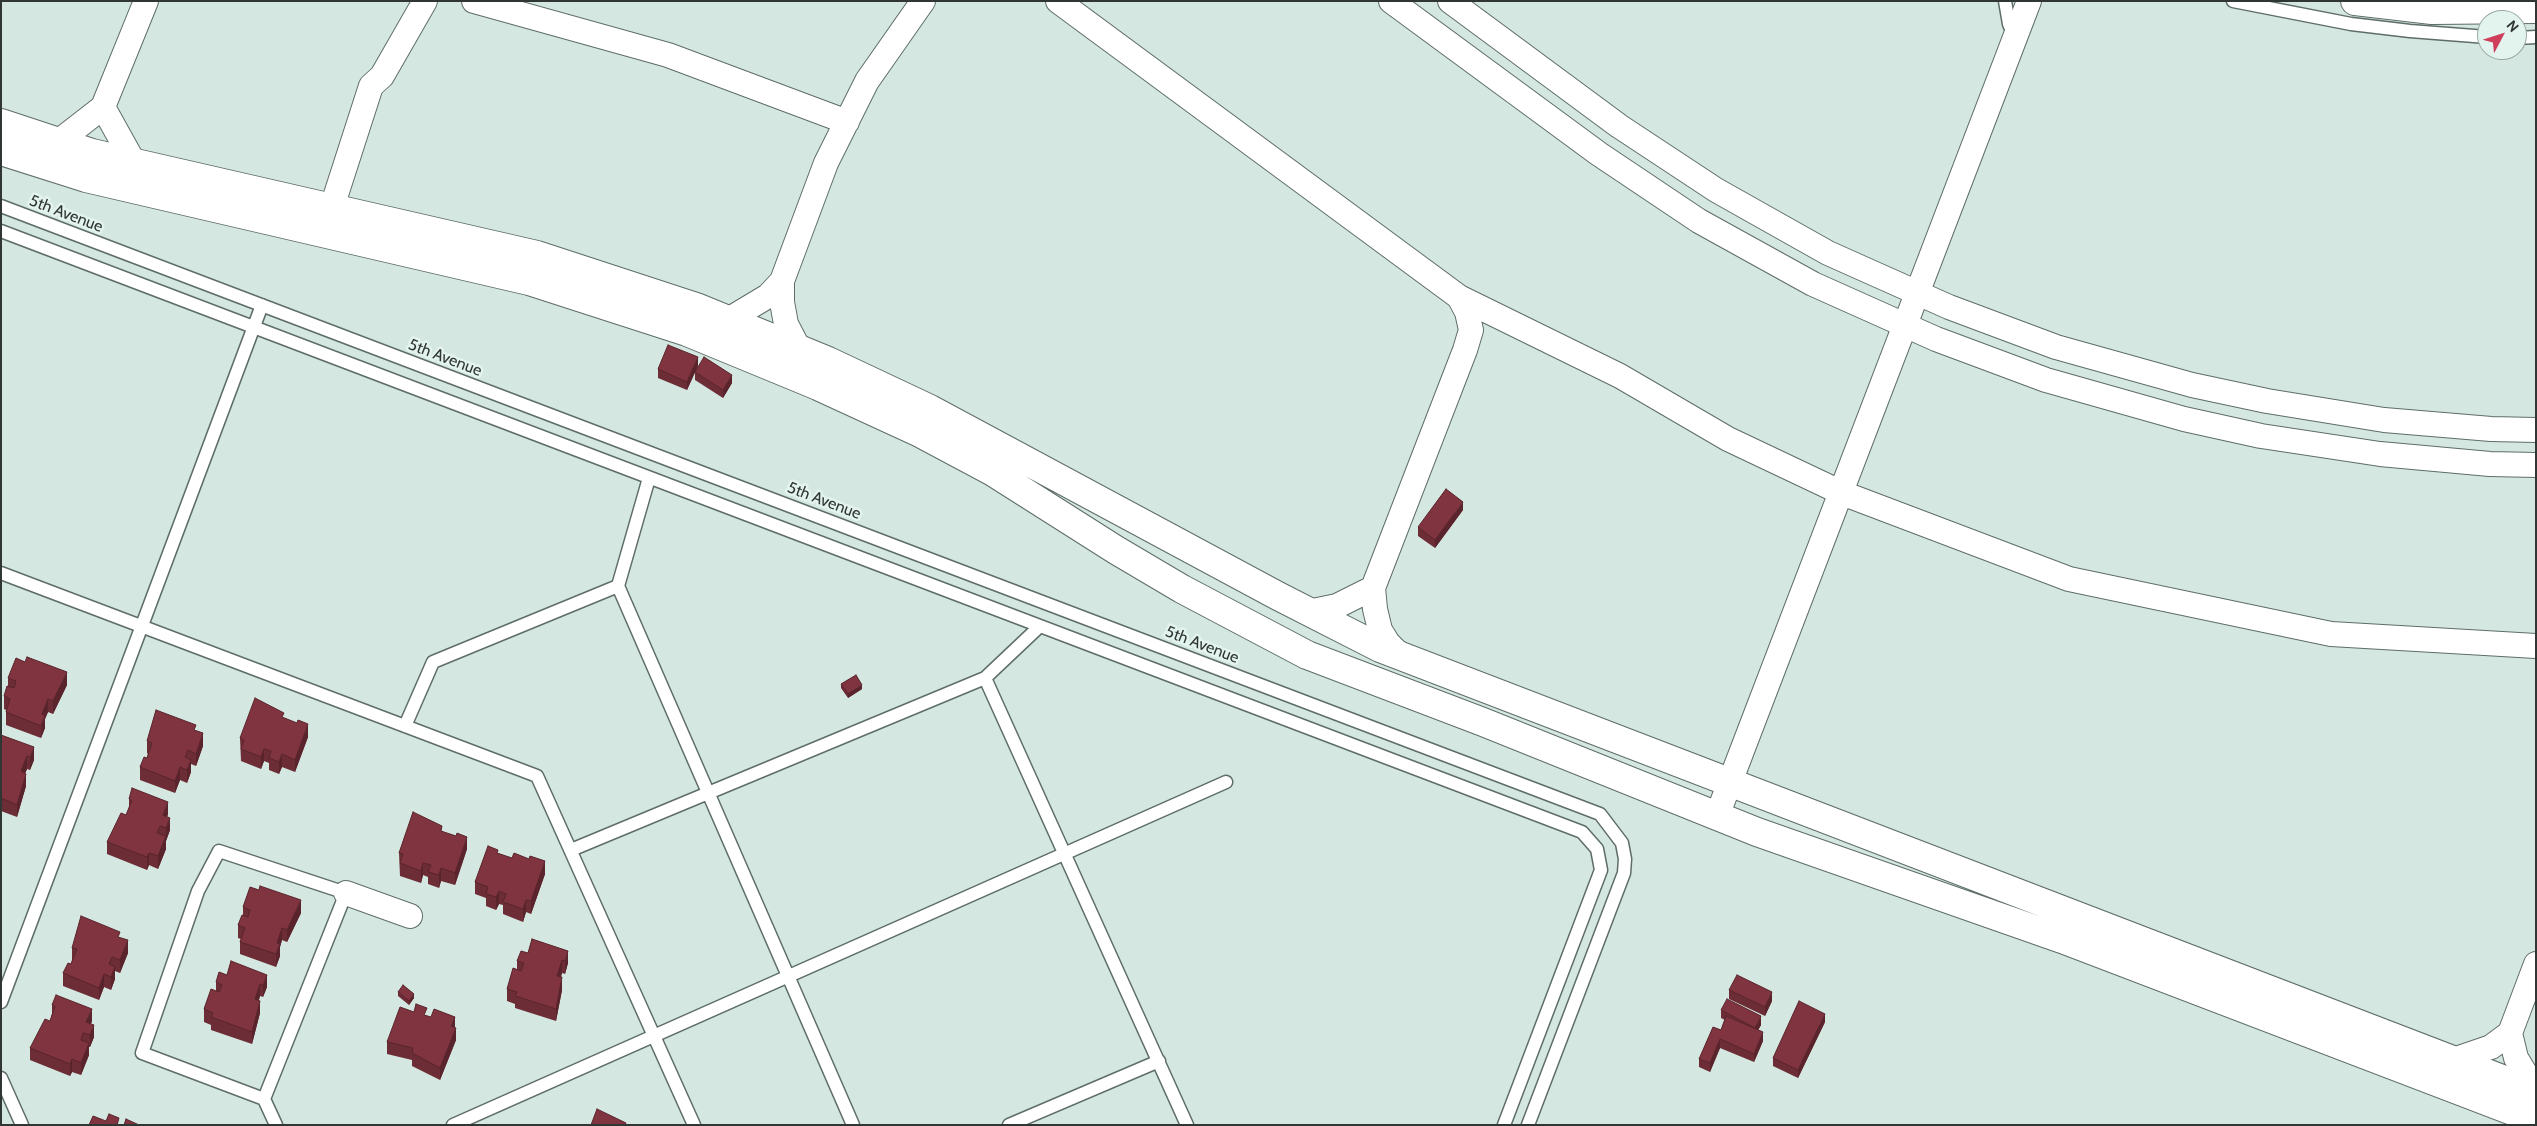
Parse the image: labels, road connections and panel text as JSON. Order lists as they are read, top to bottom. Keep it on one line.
{"streets":{"lane":["5th Avenue"]},"north":"top right"}
